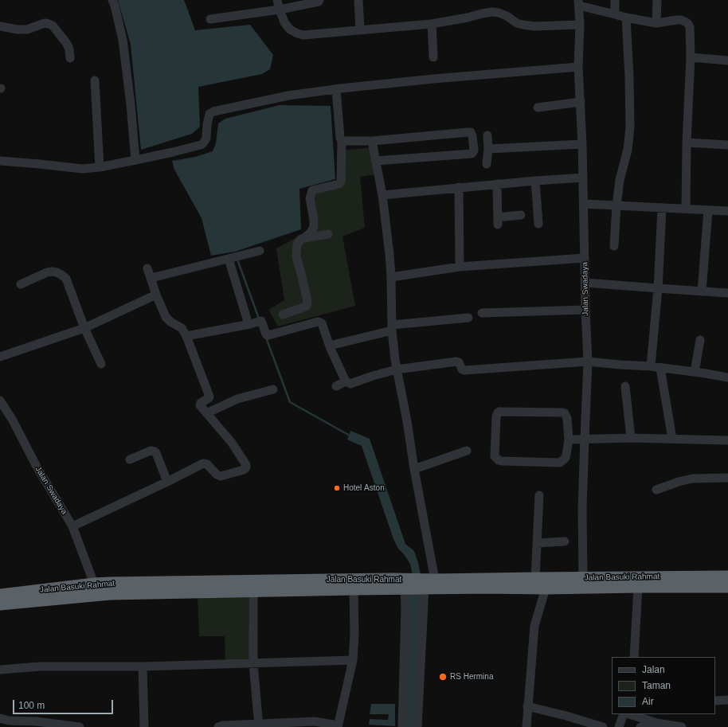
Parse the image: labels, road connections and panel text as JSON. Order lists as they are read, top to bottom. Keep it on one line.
{"streets":{"highway":["Jalan Basuki Rahmat"],"street":["Jalan Swadaya"]},"crossings":[["Jalan Swadaya","Jalan Basuki Rahmat"]],"places":["Hotel Aston","RS Hermina"],"legend":["Jalan","Taman","Air"],"scale_bar":"100 m"}
